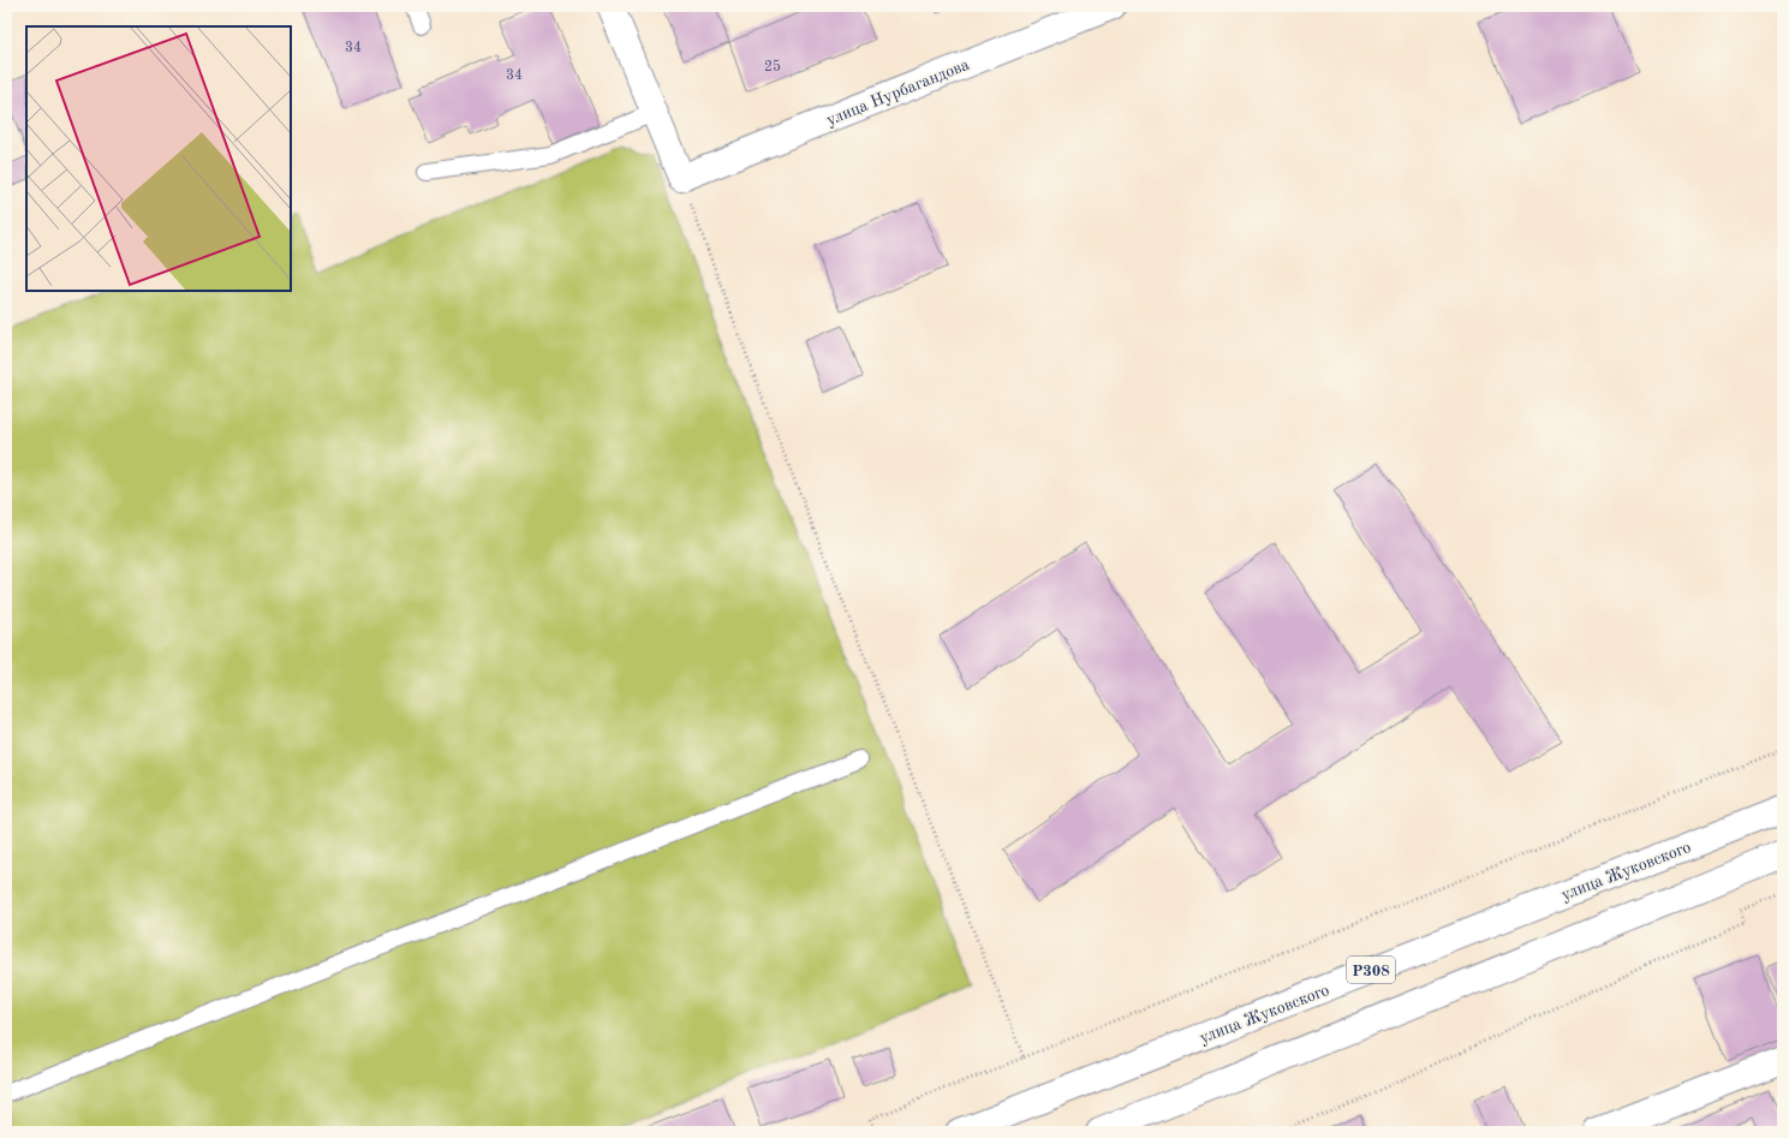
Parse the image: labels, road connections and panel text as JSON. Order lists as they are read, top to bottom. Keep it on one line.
{"streets":{"main road":["улица Нурбагандова","улица Жуковского","P308"]},"house_numbers":["34","25","34"]}
